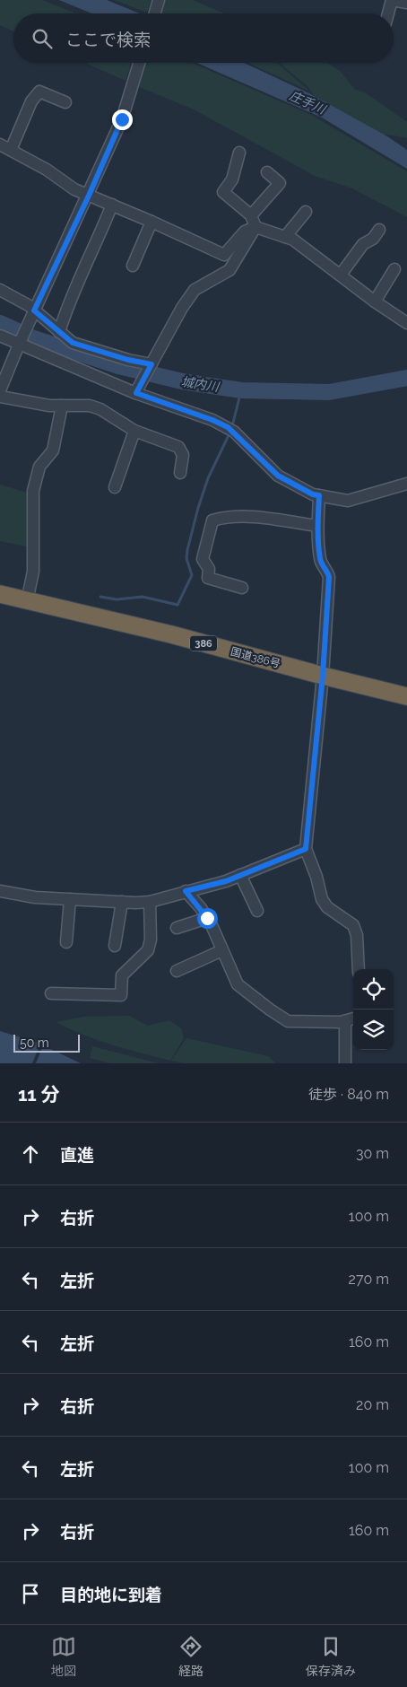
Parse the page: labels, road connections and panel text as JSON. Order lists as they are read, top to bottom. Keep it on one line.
{"streets":{"highway":["386","国道386号"]},"water":["庄手川","城内川"],"scale_bar":"50 m","page":{"search":"ここで検索","scale":"50 m","heading":["11 分","徒歩 · 840 m"],"list":[["直進","30 m"],["右折","100 m"],["左折","270 m"],["左折","160 m"],["右折","20 m"],["左折","100 m"],["右折","160 m"],"目的地に到着"],"nav":["地図","経路","保存済み"]}}
